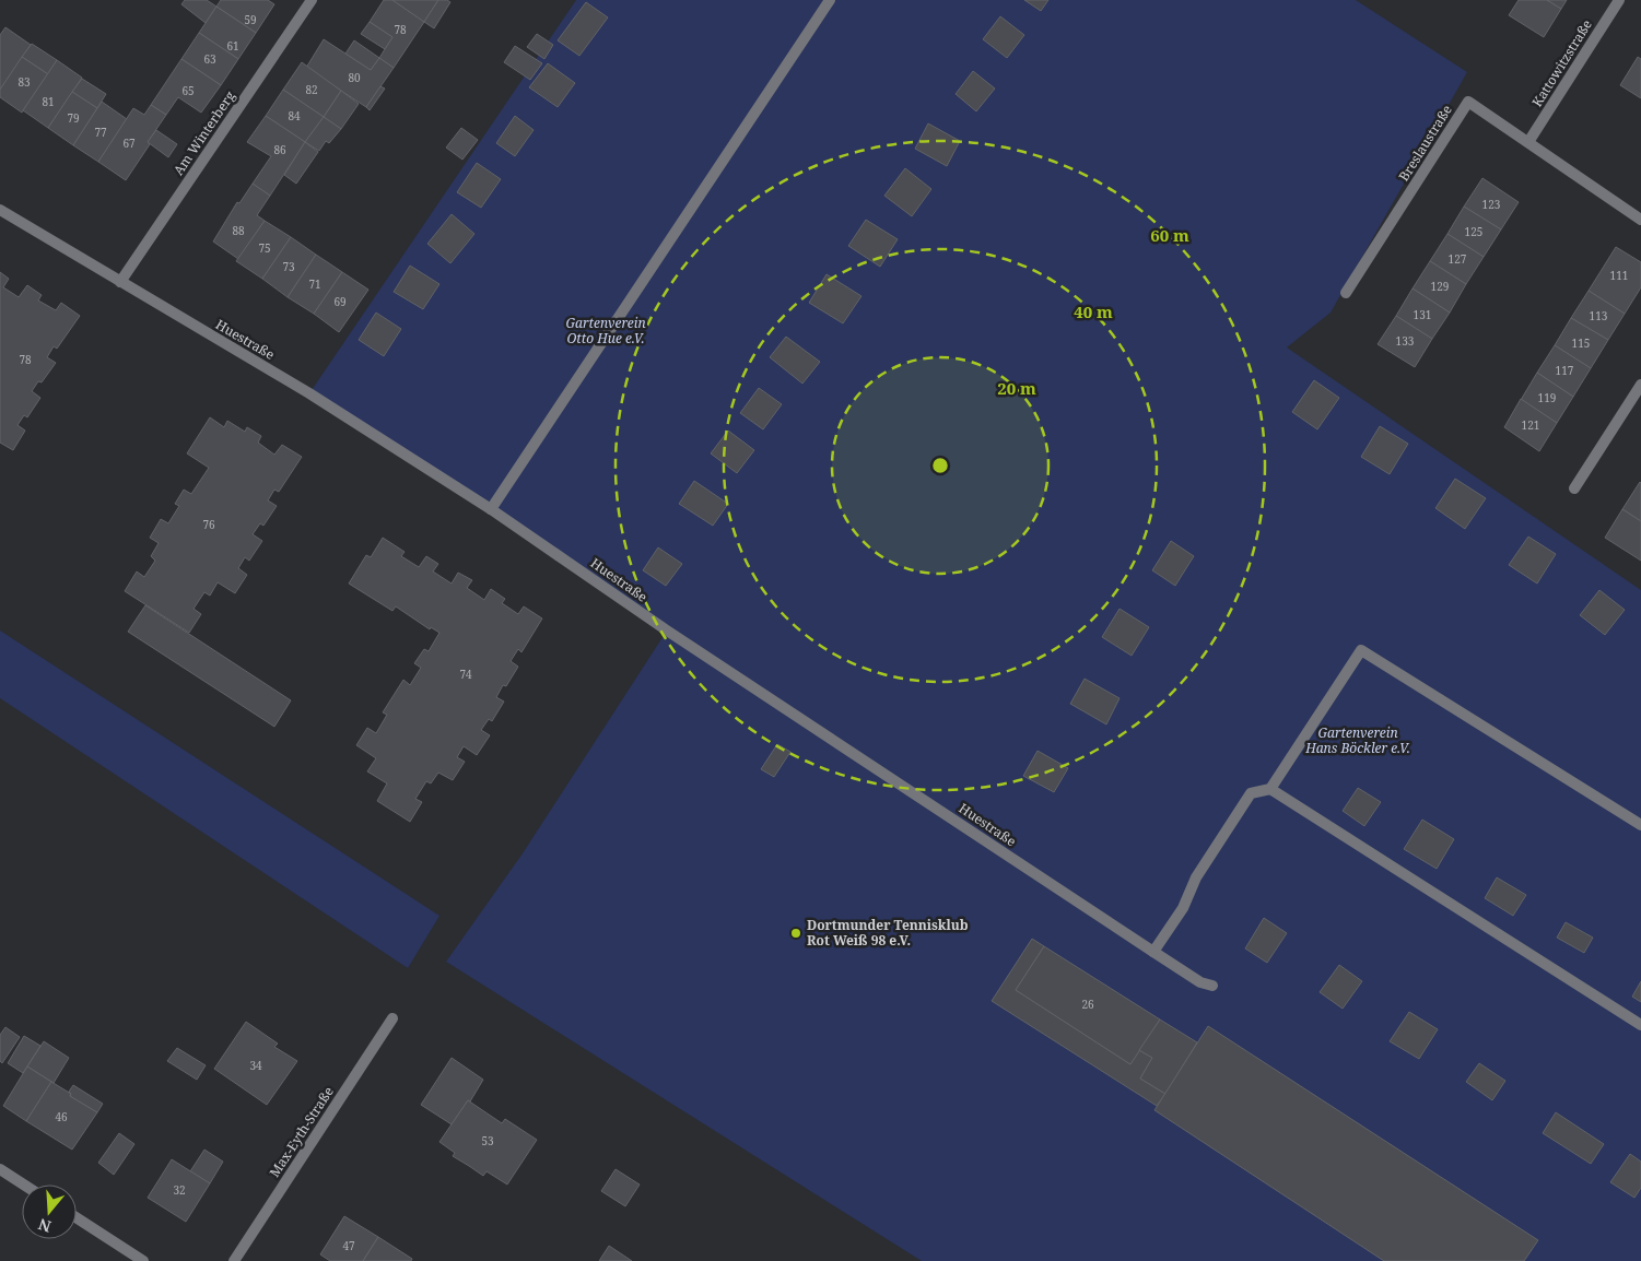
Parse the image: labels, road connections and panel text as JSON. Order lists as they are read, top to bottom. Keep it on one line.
{"streets":{"street":["Kattowitzstraße","Am Winterberg","Breslaustraße","Huestraße","Max-Eyth-Straße"]},"crossings":[["Kattowitzstraße","Breslaustraße"],["Am Winterberg","Huestraße"]],"parks":["Gartenverein Otto Hue e.V.","Gartenverein Hans Böckler e.V."],"places":["Dortmunder Tennisklub Rot Weiß 98 e.V."],"house_numbers":["59","78","61","63","80","83","82","65","81","84","79","77","67","86","123","88","125","75","127","73","111","71","129","69","131","113","133","115","78","117","119","121","76","74","26","34","46","53","32","47"],"north":"bottom","rings":["60 m","40 m","20 m"]}
